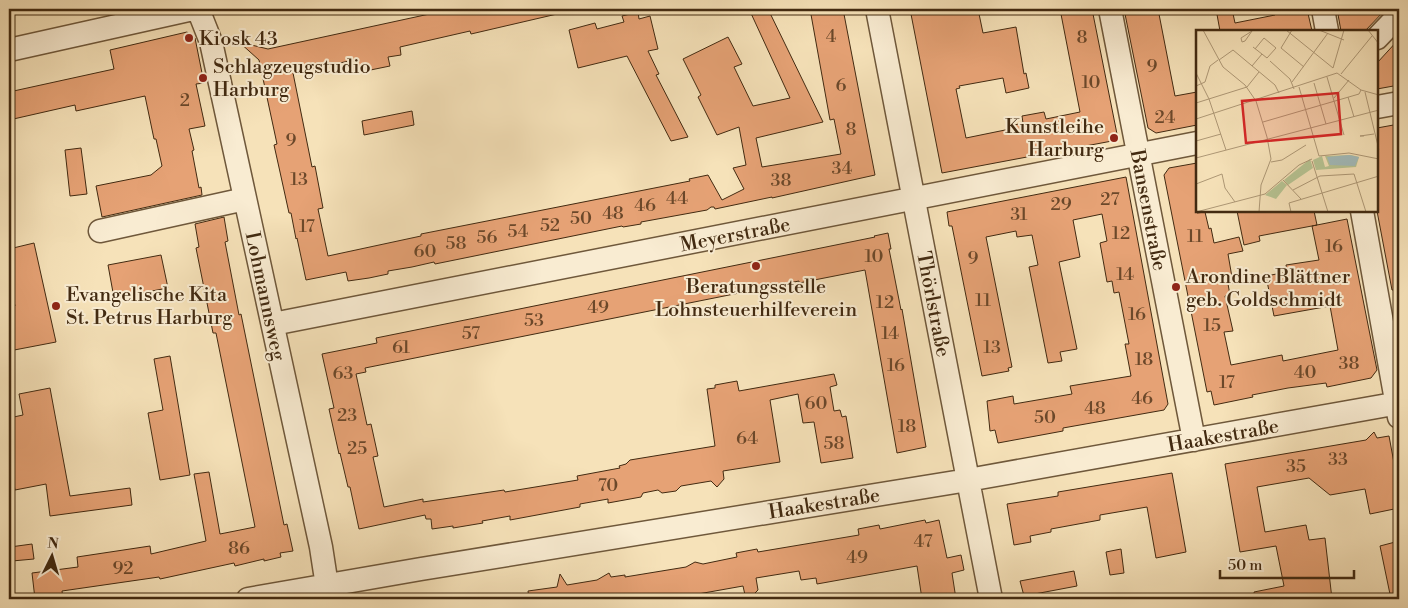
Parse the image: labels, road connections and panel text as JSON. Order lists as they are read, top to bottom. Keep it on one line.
{"streets":{"street":["Bansenstraße","Meyerstraße","Lohmannsweg","Thörlstraße","Haakestraße"]},"crossings":[["Bansenstraße","Meyerstraße"],["Bansenstraße","Haakestraße"],["Meyerstraße","Lohmannsweg"],["Meyerstraße","Thörlstraße"],["Lohmannsweg","Haakestraße"],["Thörlstraße","Haakestraße"]],"places":["Kiosk 43","Schlagzeugstudio Harburg","Kunstleihe Harburg","Beratungsstelle Lohnsteuerhilfeverein","Arondine Blättner geb. Goldschmidt","Evangelische Kita St. Petrus Harburg"],"house_numbers":["4","8","9","10","6","2","24","8","9","34","13","38","44","27","29","46","48","31","50","52","17","54","12","11","56","58","16","60","10","9","14","11","12","49","16","53","15","57","14","61","13","18","38","16","40","63","17","46","60","48","23","50","18","64","58","25","33","35","70","47","86","49","92"],"scale_bar":"50 m","north":"top"}
